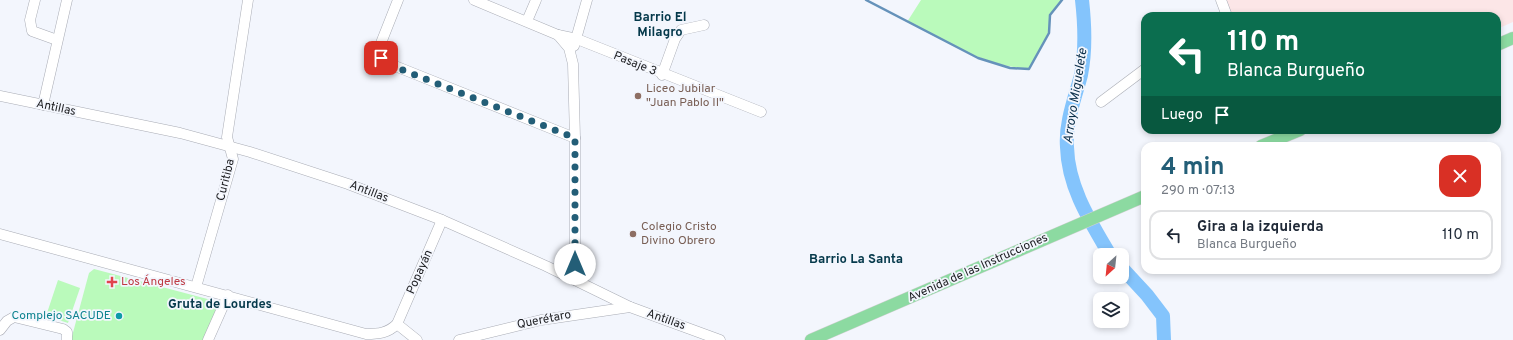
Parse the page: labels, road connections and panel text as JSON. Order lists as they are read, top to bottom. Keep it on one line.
{"streets":{"main road":["Avenida de las Instrucciones"],"street":["Pasaje 3","Antillas","Curitiba","Popayán","Querétaro"]},"crossings":[["Antillas","Curitiba"],["Antillas","Popayán"],["Antillas","Querétaro"]],"districts":["Barrio El Milagro","Barrio La Santa","Gruta de Lourdes"],"water":["Arroyo Miguelete"],"places":{"other":["Liceo Jubilar \"Juan Pablo II\"","Colegio Cristo Divino Obrero","Complejo SACUDE"],"health":["Los Ángeles"]},"north":"bottom left","page":{"turn":["110 m","Blanca Burgueño"],"then":"Luego","heading":["4 min","290 m · 07:13"],"list":[{"name":"Gira a la izquierda","note":"Blanca Burgueño","value":"110 m"}]}}
